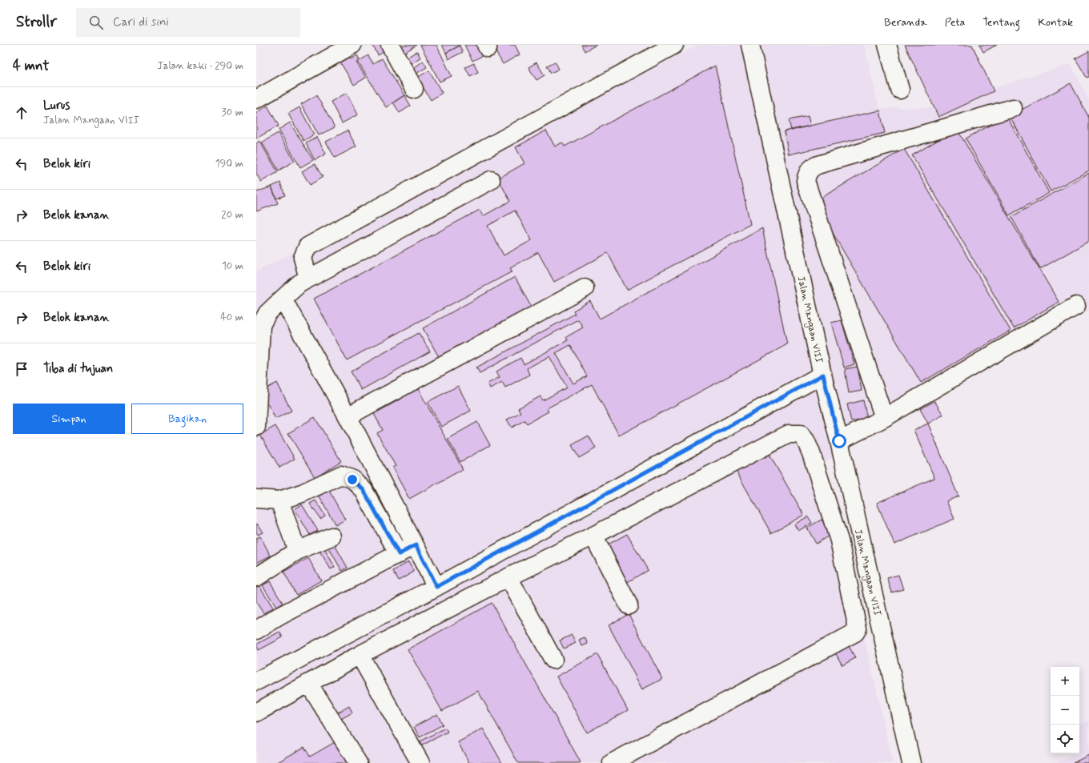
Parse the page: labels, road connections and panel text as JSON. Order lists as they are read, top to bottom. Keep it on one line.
{"streets":{"street":["Jalan Mangaan VIII"]},"page":{"header":"Strollr","search":"Cari di sini","nav":["Beranda","Peta","Tentang","Kontak"],"heading":["4 mnt","Jalan kaki · 290 m"],"list":[["Lurus","Jalan Mangaan VIII","30 m"],["Belok kiri","190 m"],["Belok kanan","20 m"],["Belok kiri","10 m"],["Belok kanan","40 m"],"Tiba di tujuan"],"buttons":["Simpan","Bagikan"],"map_buttons":["+","−"]}}
